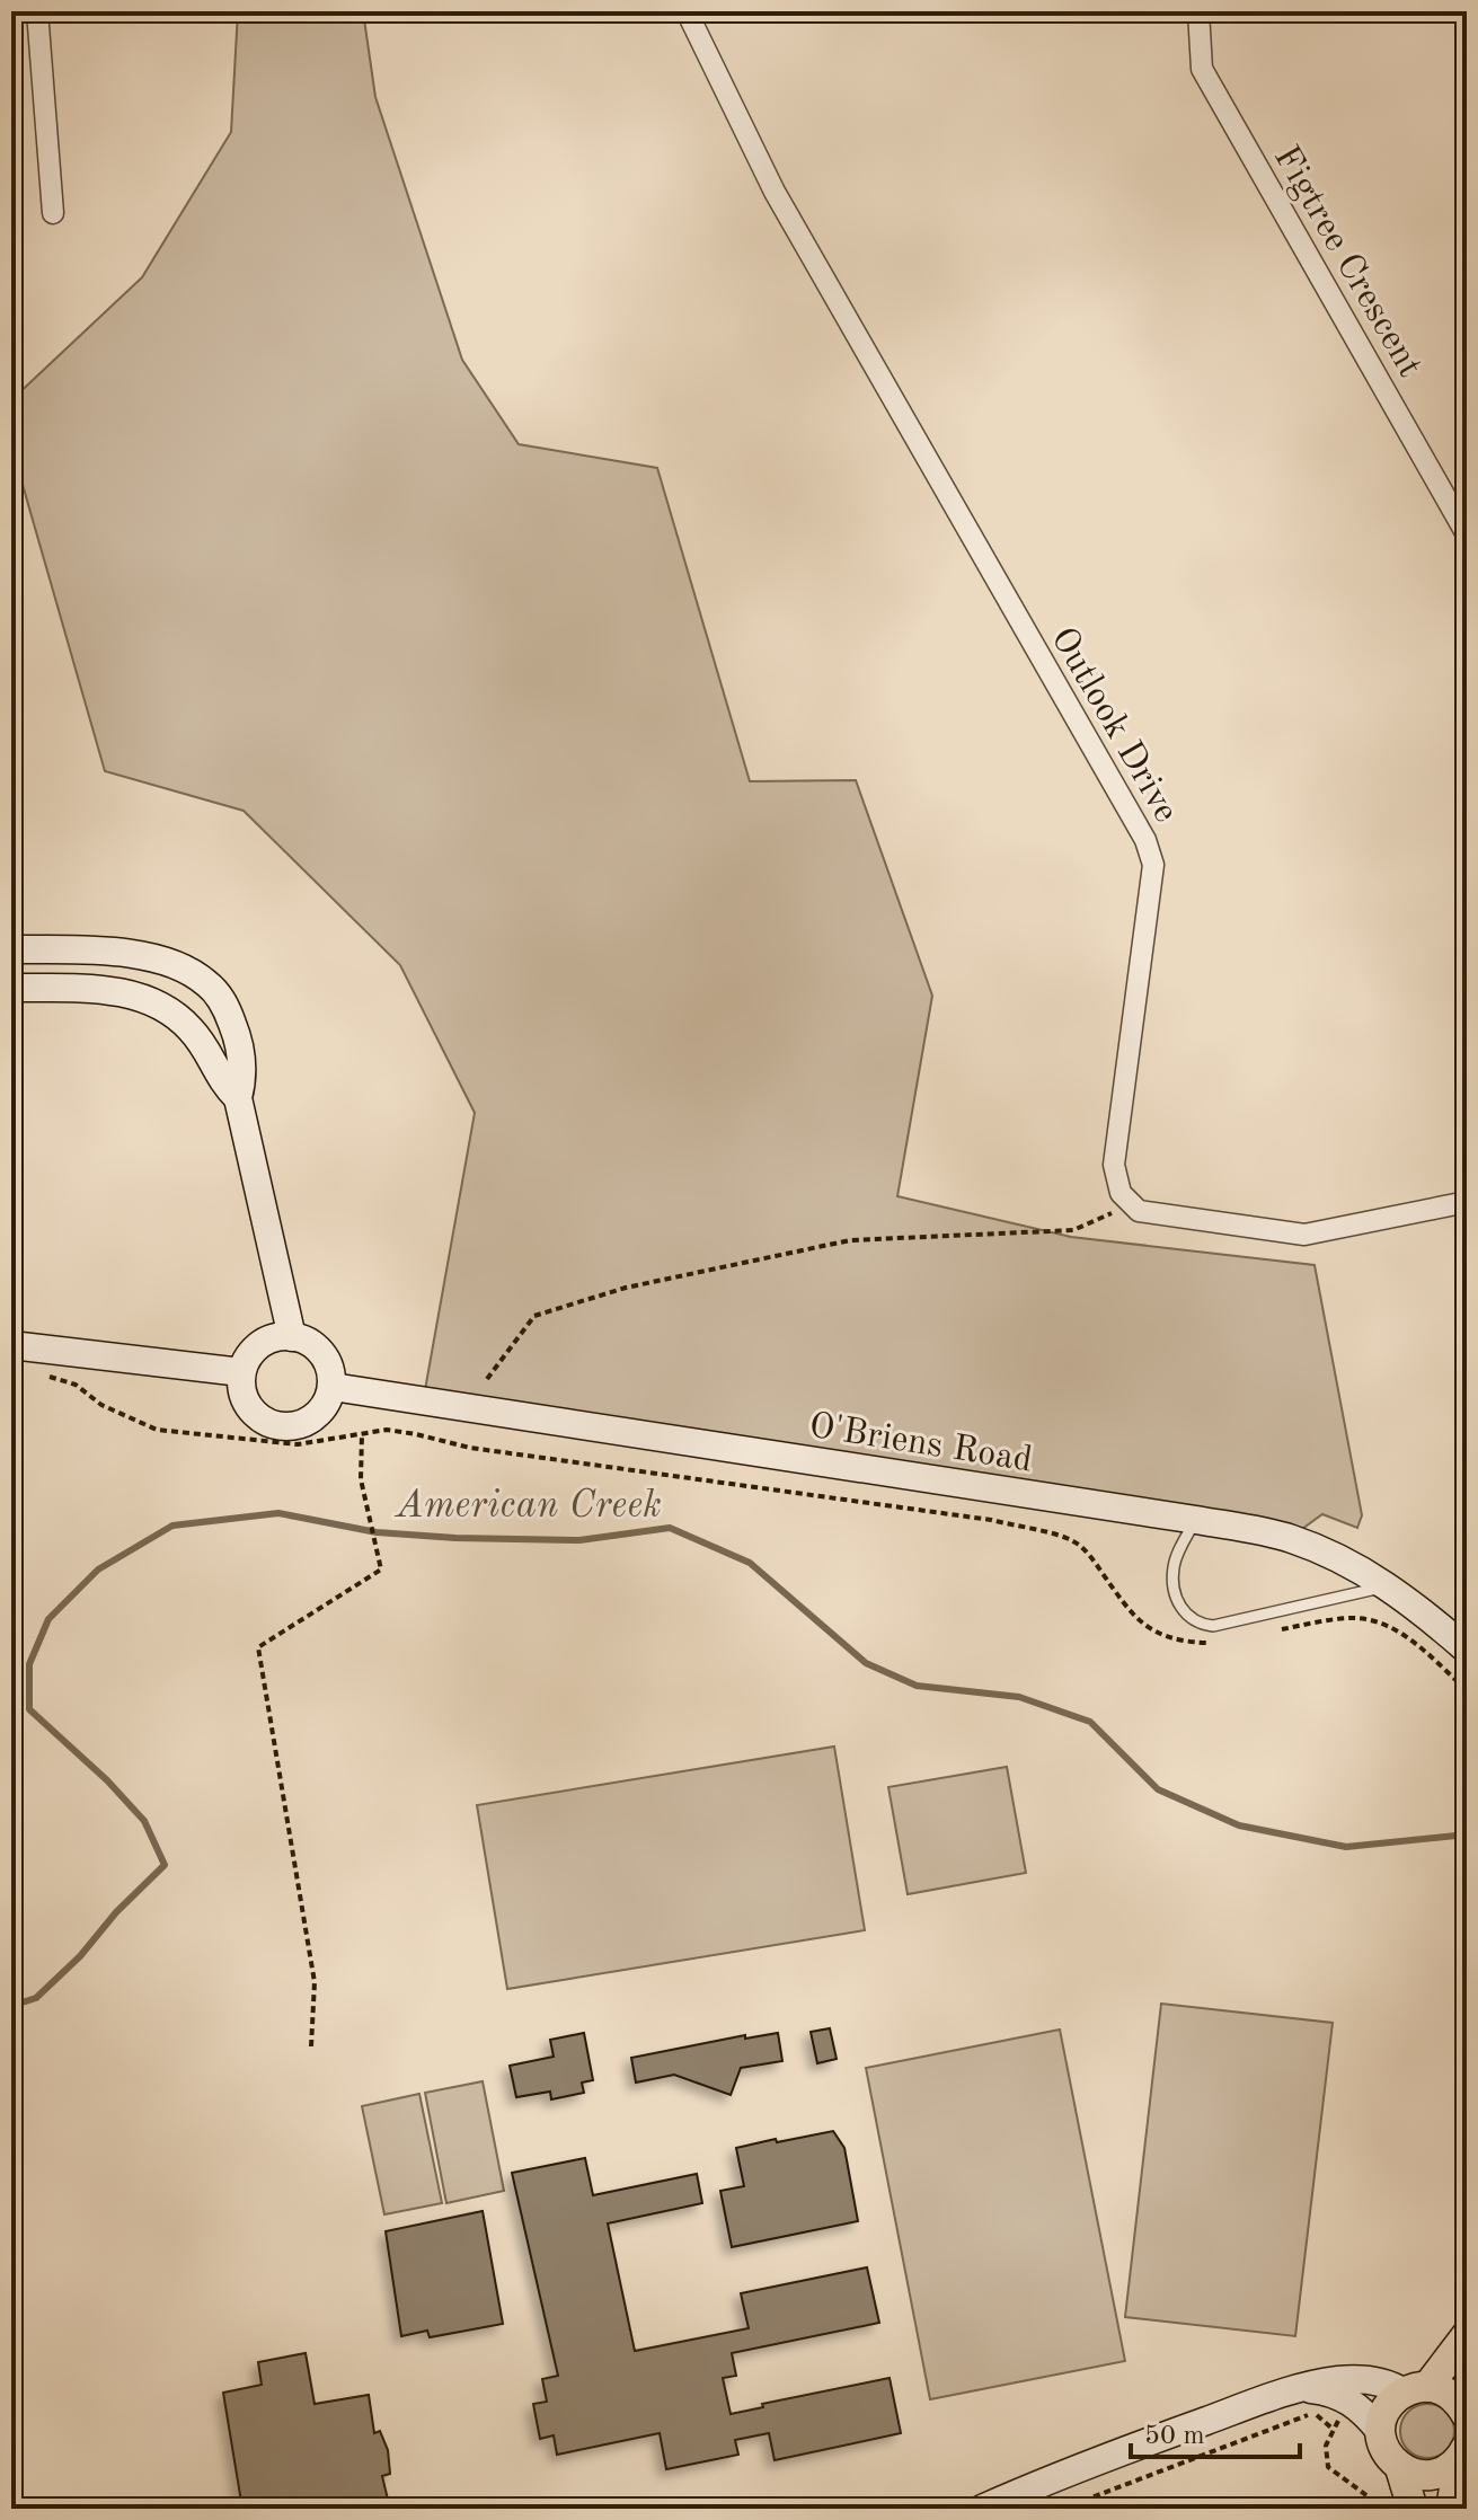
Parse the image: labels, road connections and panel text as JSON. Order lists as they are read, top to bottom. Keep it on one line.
{"streets":{"street":["Figtree Crescent","Outlook Drive","O'Briens Road"]},"water":["American Creek"],"scale_bar":"50 m"}
